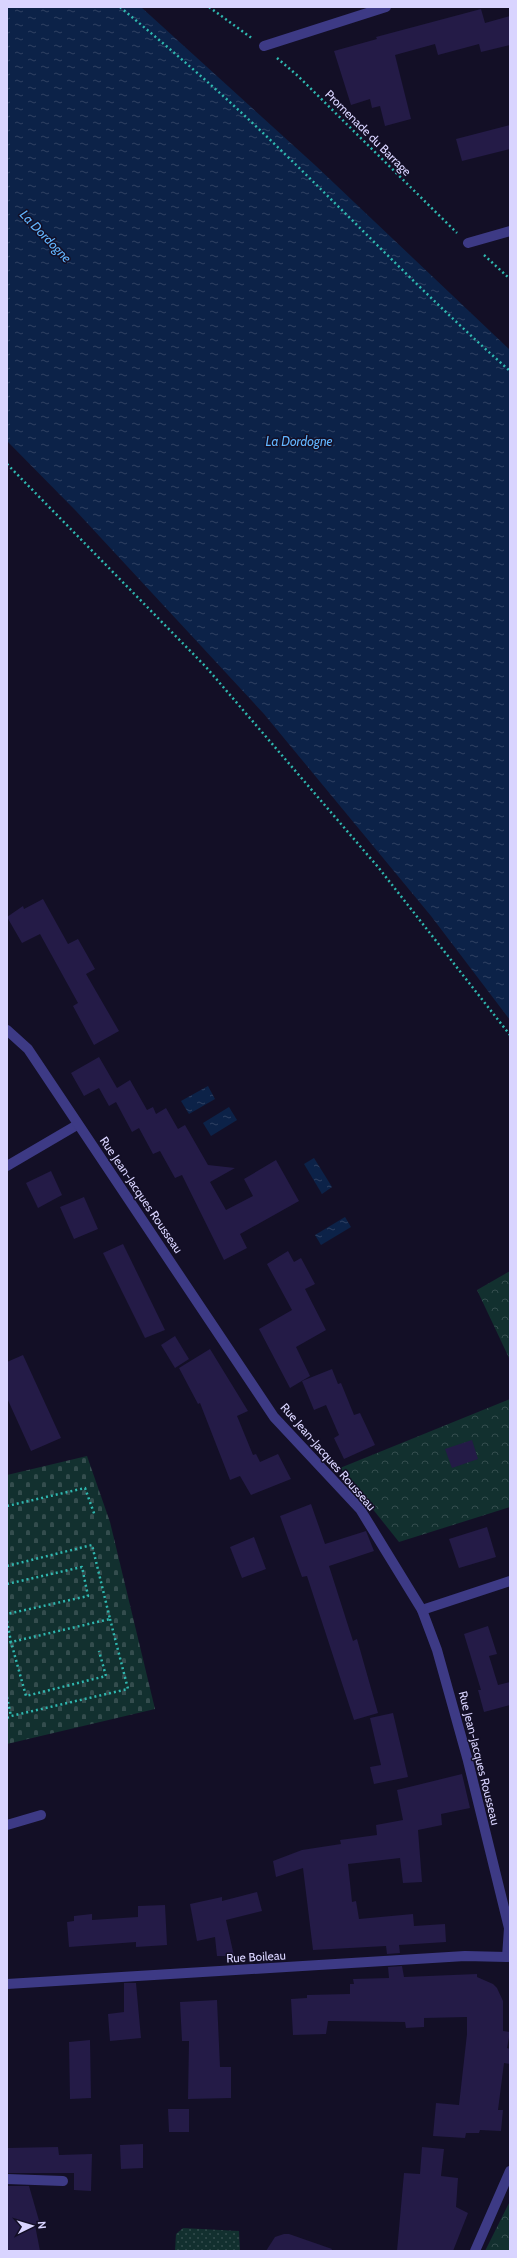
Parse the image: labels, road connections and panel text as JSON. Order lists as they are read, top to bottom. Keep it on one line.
{"streets":{"street":["Rue Jean-Jacques Rousseau","Rue Boileau"],"path":["Promenade du Barrage"]},"crossings":[["Rue Jean-Jacques Rousseau","Rue Boileau"]],"water":["La Dordogne"],"north":"right"}
